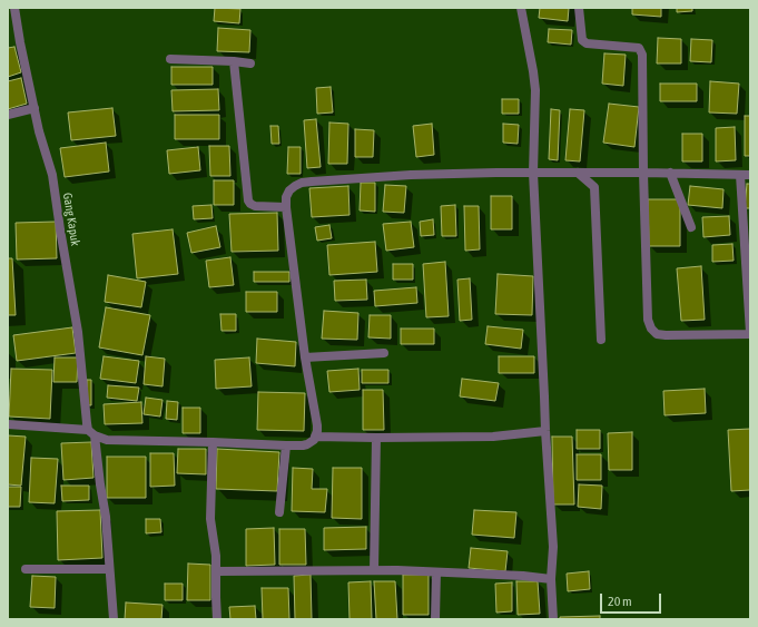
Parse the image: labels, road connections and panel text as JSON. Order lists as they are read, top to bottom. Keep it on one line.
{"streets":{"street":["Gang Kapuk"]},"scale_bar":"20 m"}
